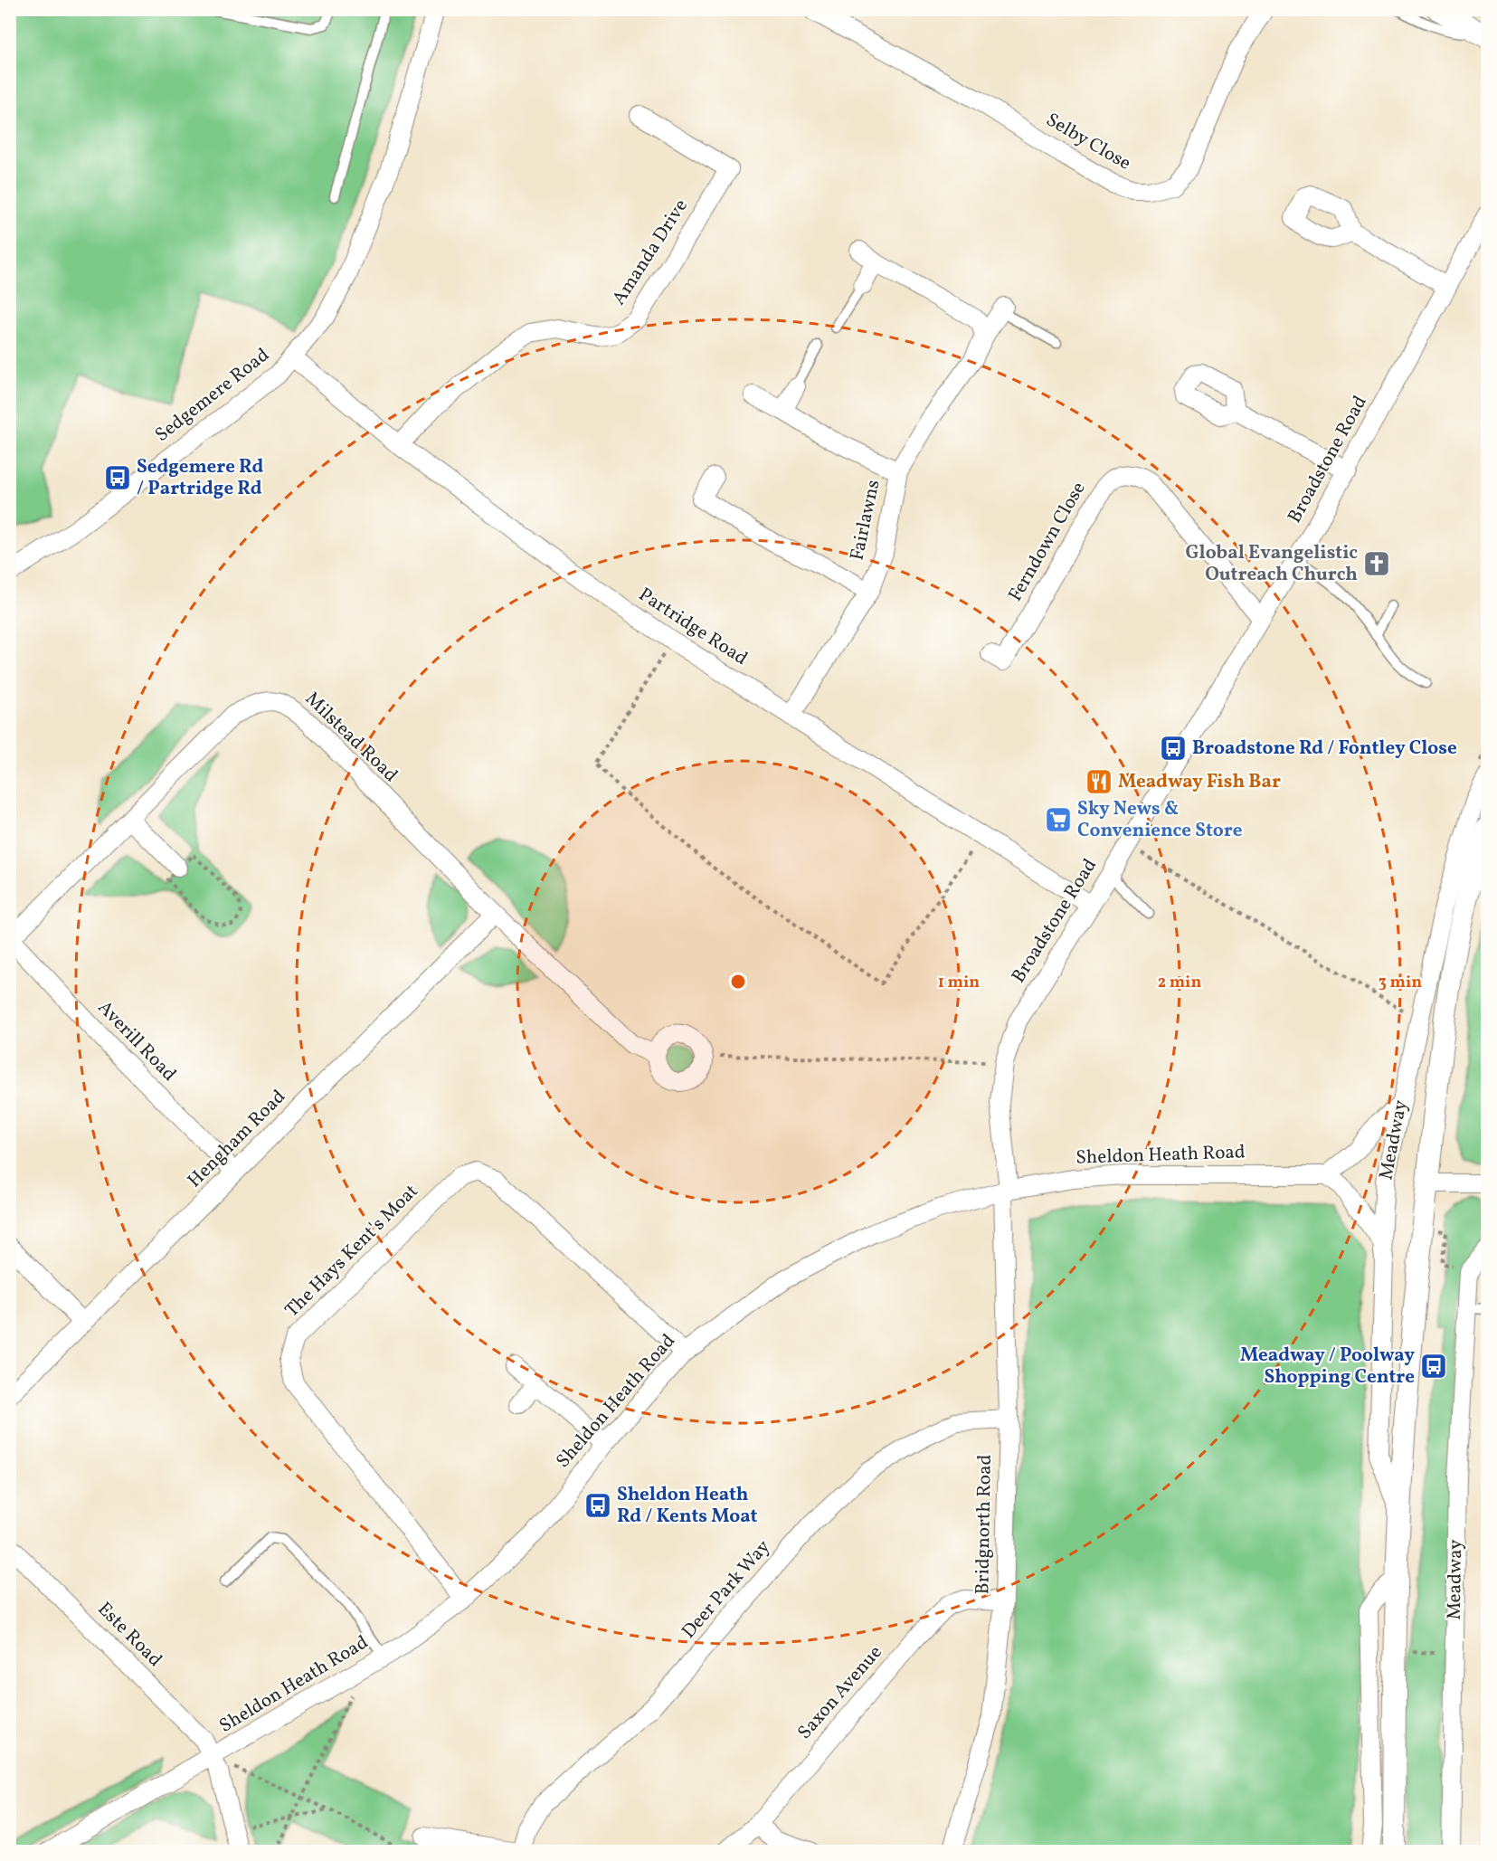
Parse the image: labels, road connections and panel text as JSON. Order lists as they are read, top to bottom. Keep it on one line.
{"streets":{"street":["Selby Close","Amanda Drive","Sedgemere Road","Broadstone Road","Fairlawns","Ferndown Close","Partridge Road","Milstead Road","Averill Road","Hengham Road","Meadway","Sheldon Heath Road","The Hays Kent's Moat","Bridgnorth Road","Deer Park Way","Este Road","Saxon Avenue"]},"crossings":[["Amanda Drive","Partridge Road"],["Sedgemere Road","Partridge Road"],["Broadstone Road","Ferndown Close"],["Broadstone Road","Partridge Road"],["Broadstone Road","Sheldon Heath Road"],["Broadstone Road","Bridgnorth Road"],["Fairlawns","Partridge Road"],["Milstead Road","Averill Road"],["Milstead Road","Hengham Road"],["Averill Road","Hengham Road"],["Sheldon Heath Road","The Hays Kent's Moat"],["Sheldon Heath Road","Bridgnorth Road"],["Sheldon Heath Road","Este Road"],["Bridgnorth Road","Deer Park Way"],["Bridgnorth Road","Saxon Avenue"]],"places":{"bus stop":["Sedgemere Rd / Partridge Rd","Broadstone Rd / Fontley Close","Meadway / Poolway Shopping Centre","Sheldon Heath Rd / Kents Moat"],"church":["Global Evangelistic Outreach Church"],"restaurant":["Meadway Fish Bar"],"supermarket":["Sky News & Convenience Store"]},"rings":["1 min","2 min","3 min"]}
